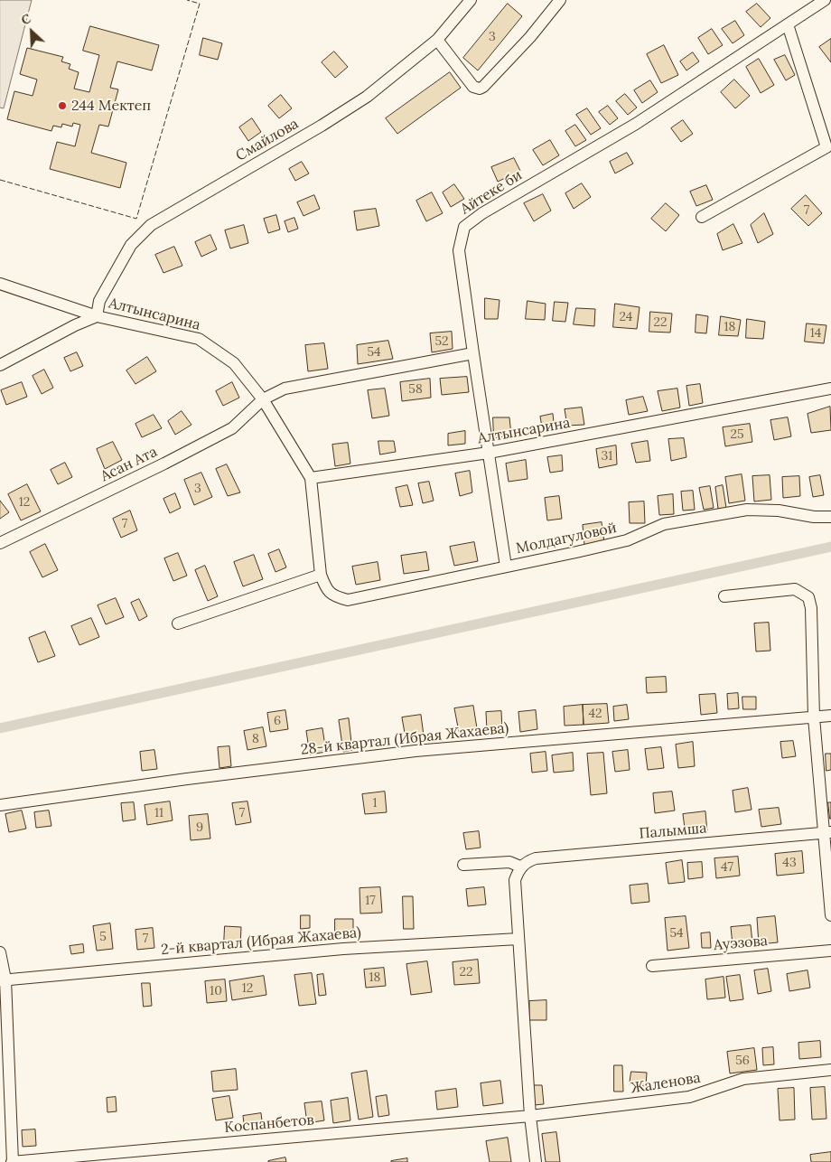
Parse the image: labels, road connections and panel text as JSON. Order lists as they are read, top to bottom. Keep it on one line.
{"streets":{"street":["Смайлова","Айтеке би","Алтынсарина","Асан Ата","Молдагуловой","28-й квартал (Ибрая Жахаева)","Палымша","2-й квартал (Ибрая Жахаева)","Ауэзова","Жаленова","Коспанбетов"]},"crossings":[["Смайлова","Алтынсарина"],["Айтеке би","Алтынсарина"],["Айтеке би","Молдагуловой"],["Алтынсарина","Асан Ата"],["Алтынсарина","Молдагуловой"],["Жаленова","Коспанбетов"]],"places":["244 Мектеп"],"house_numbers":["3","7","24","22","18","14","52","54","58","25","31","3","12","7","42","6","8","1","11","7","9","43","47","17","54","5","7","22","18","12","10","56"],"north":"top left"}
